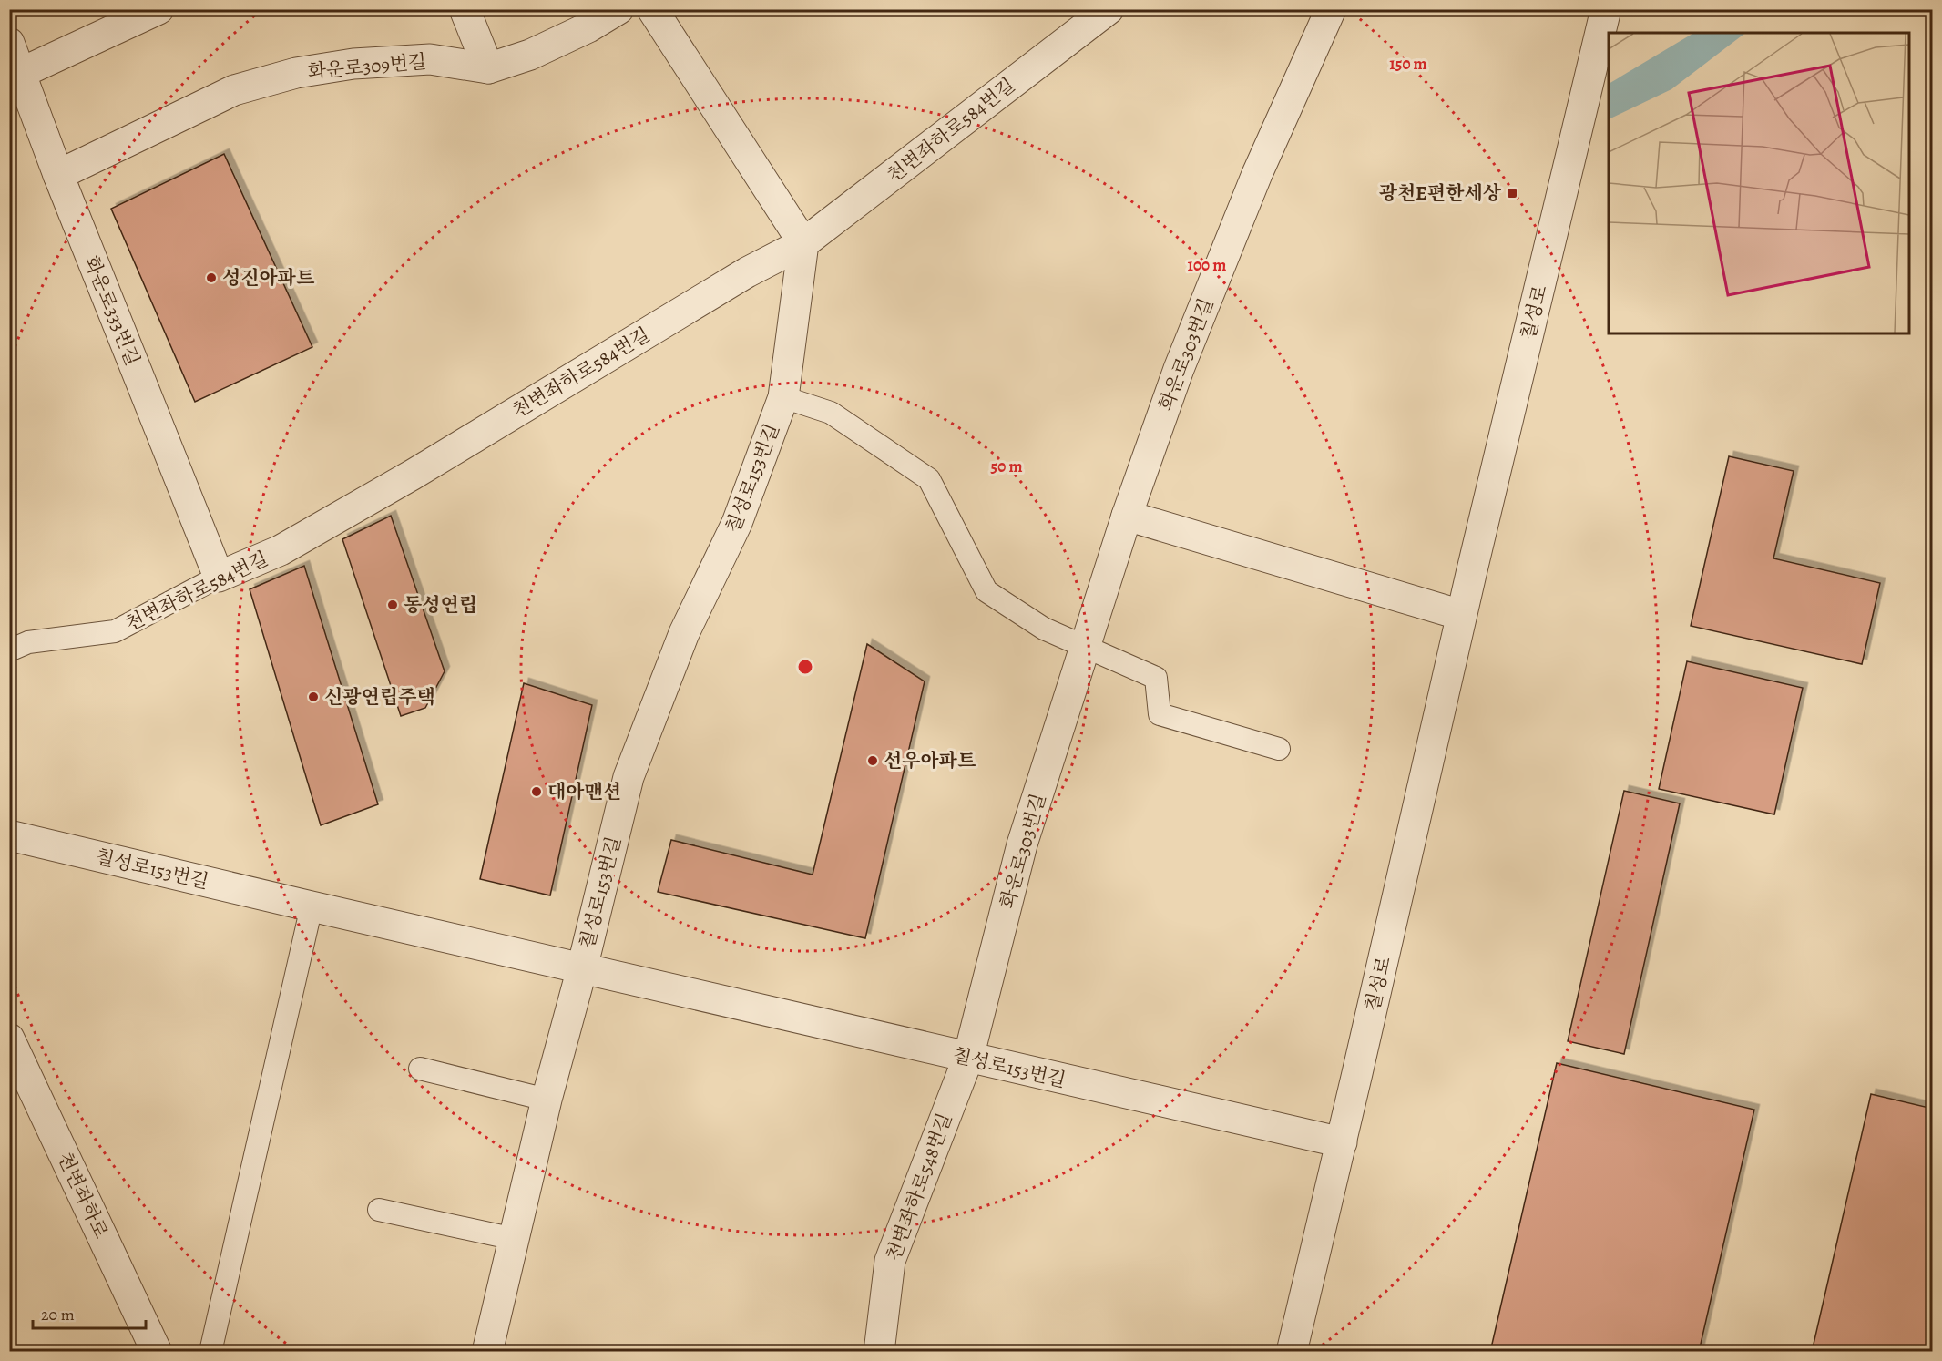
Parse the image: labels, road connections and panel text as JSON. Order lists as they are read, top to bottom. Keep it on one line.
{"streets":{"street":["화운로309번길","천변좌하로584번길","화운로333번길","칠성로","화운로303번길","칠성로153번길","천변좌하로548번길","천변좌하로"]},"crossings":[["화운로309번길","화운로333번길"],["천변좌하로584번길","화운로333번길"],["천변좌하로584번길","칠성로153번길"],["칠성로","칠성로153번길"],["화운로303번길","칠성로153번길"],["화운로303번길","천변좌하로548번길"],["칠성로153번길","천변좌하로548번길"]],"places":{"transit":["광천E편한세상"],"other":["성진아파트","동성연립","신광연립주택","선우아파트","대아맨션"]},"scale_bar":"20 m","rings":["150 m","100 m","50 m"]}
